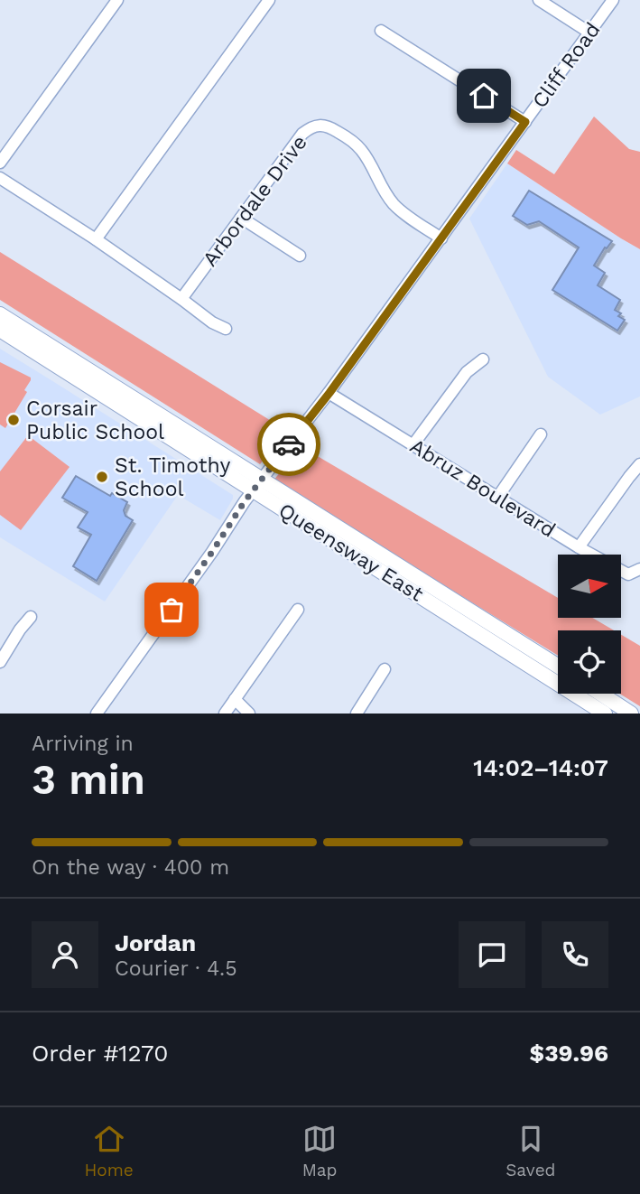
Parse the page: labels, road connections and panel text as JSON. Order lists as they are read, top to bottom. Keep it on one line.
{"streets":{"main road":["Queensway East"],"street":["Cliff Road","Arbordale Drive","Abruz Boulevard"]},"crossings":[["Cliff Road","Arbordale Drive"],["Cliff Road","Abruz Boulevard"],["Cliff Road","Queensway East"]],"places":["Corsair Public School","St. Timothy School"],"north":"right","page":{"heading":["3 min","Arriving in","14:02–14:07"],"panel":["Jordan","Courier · 4.5","Order #1270","$39.96"],"bar":"On the way · 400 m","tabs":["Home","Map","Saved"]}}
